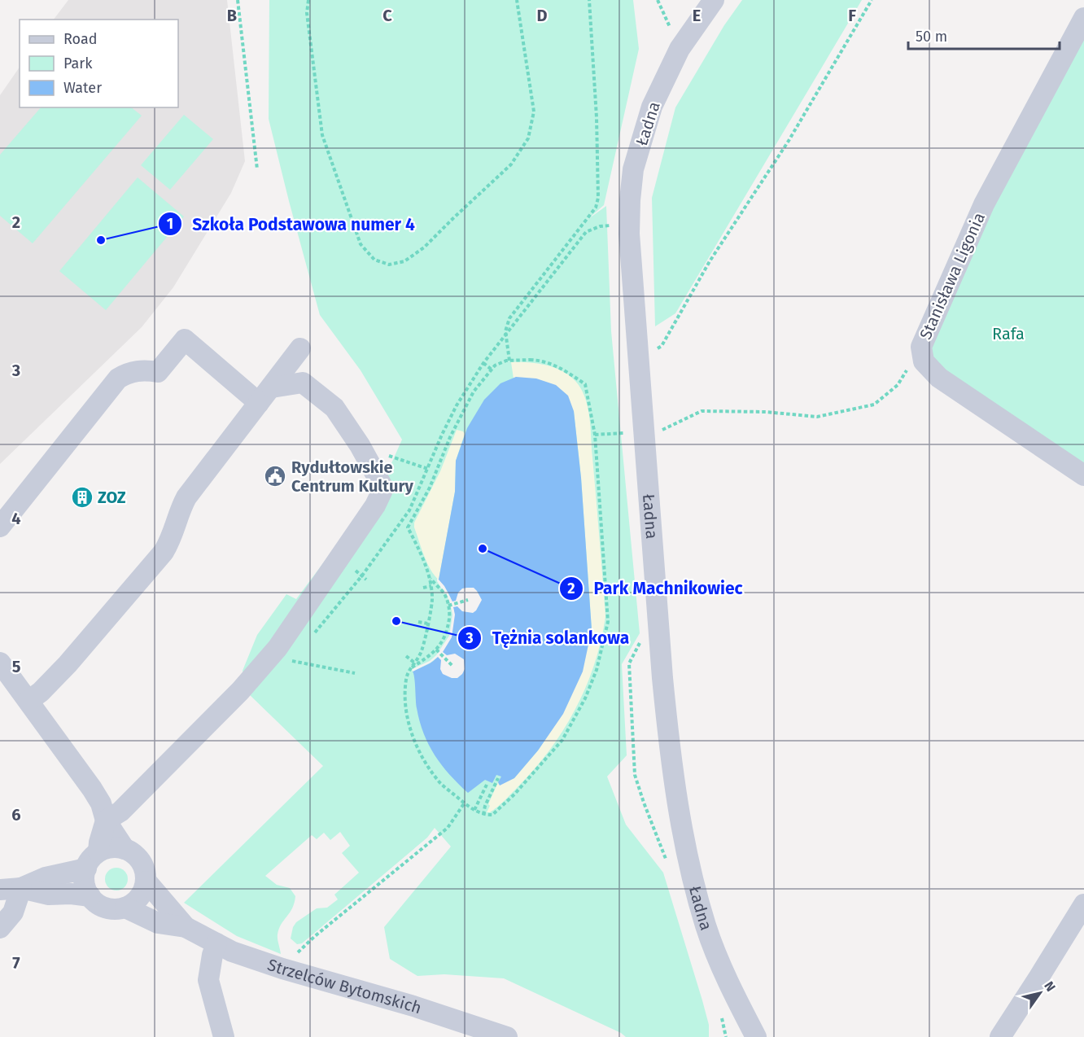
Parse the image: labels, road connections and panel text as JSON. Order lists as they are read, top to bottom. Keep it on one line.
{"streets":{"street":["Ładna","Stanisława Ligonia","Strzelców Bytomskich"]},"parks":["Rafa"],"places":{"other":["Szkoła Podstawowa numer 4","Park Machnikowiec","Tężnia solankowa"],"public building":["Rydułtowskie Centrum Kultury"],"building":["ZOZ"]},"legend":["Road","Park","Water"],"scale_bar":"50 m","north":"top right","grid":{"columns":["B","C","D","E","F"],"rows":["2","3","4","5","6","7"]}}
